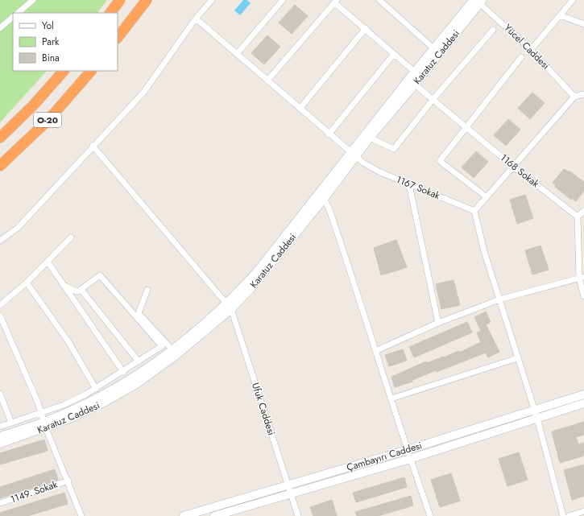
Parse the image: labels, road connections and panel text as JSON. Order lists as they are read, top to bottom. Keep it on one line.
{"streets":{"highway":["O-20"],"street":["Yücel Caddesi","Karatuz Caddesi","1168 Sokak","1167 Sokak","Ufuk Caddesi","Çambayırı Caddesi","1149. Sokak"]},"crossings":[["Yücel Caddesi","Karatuz Caddesi"],["Karatuz Caddesi","1168 Sokak"],["Karatuz Caddesi","1167 Sokak"],["Karatuz Caddesi","Ufuk Caddesi"],["Ufuk Caddesi","Çambayırı Caddesi"]],"legend":["Yol","Park","Bina"]}
